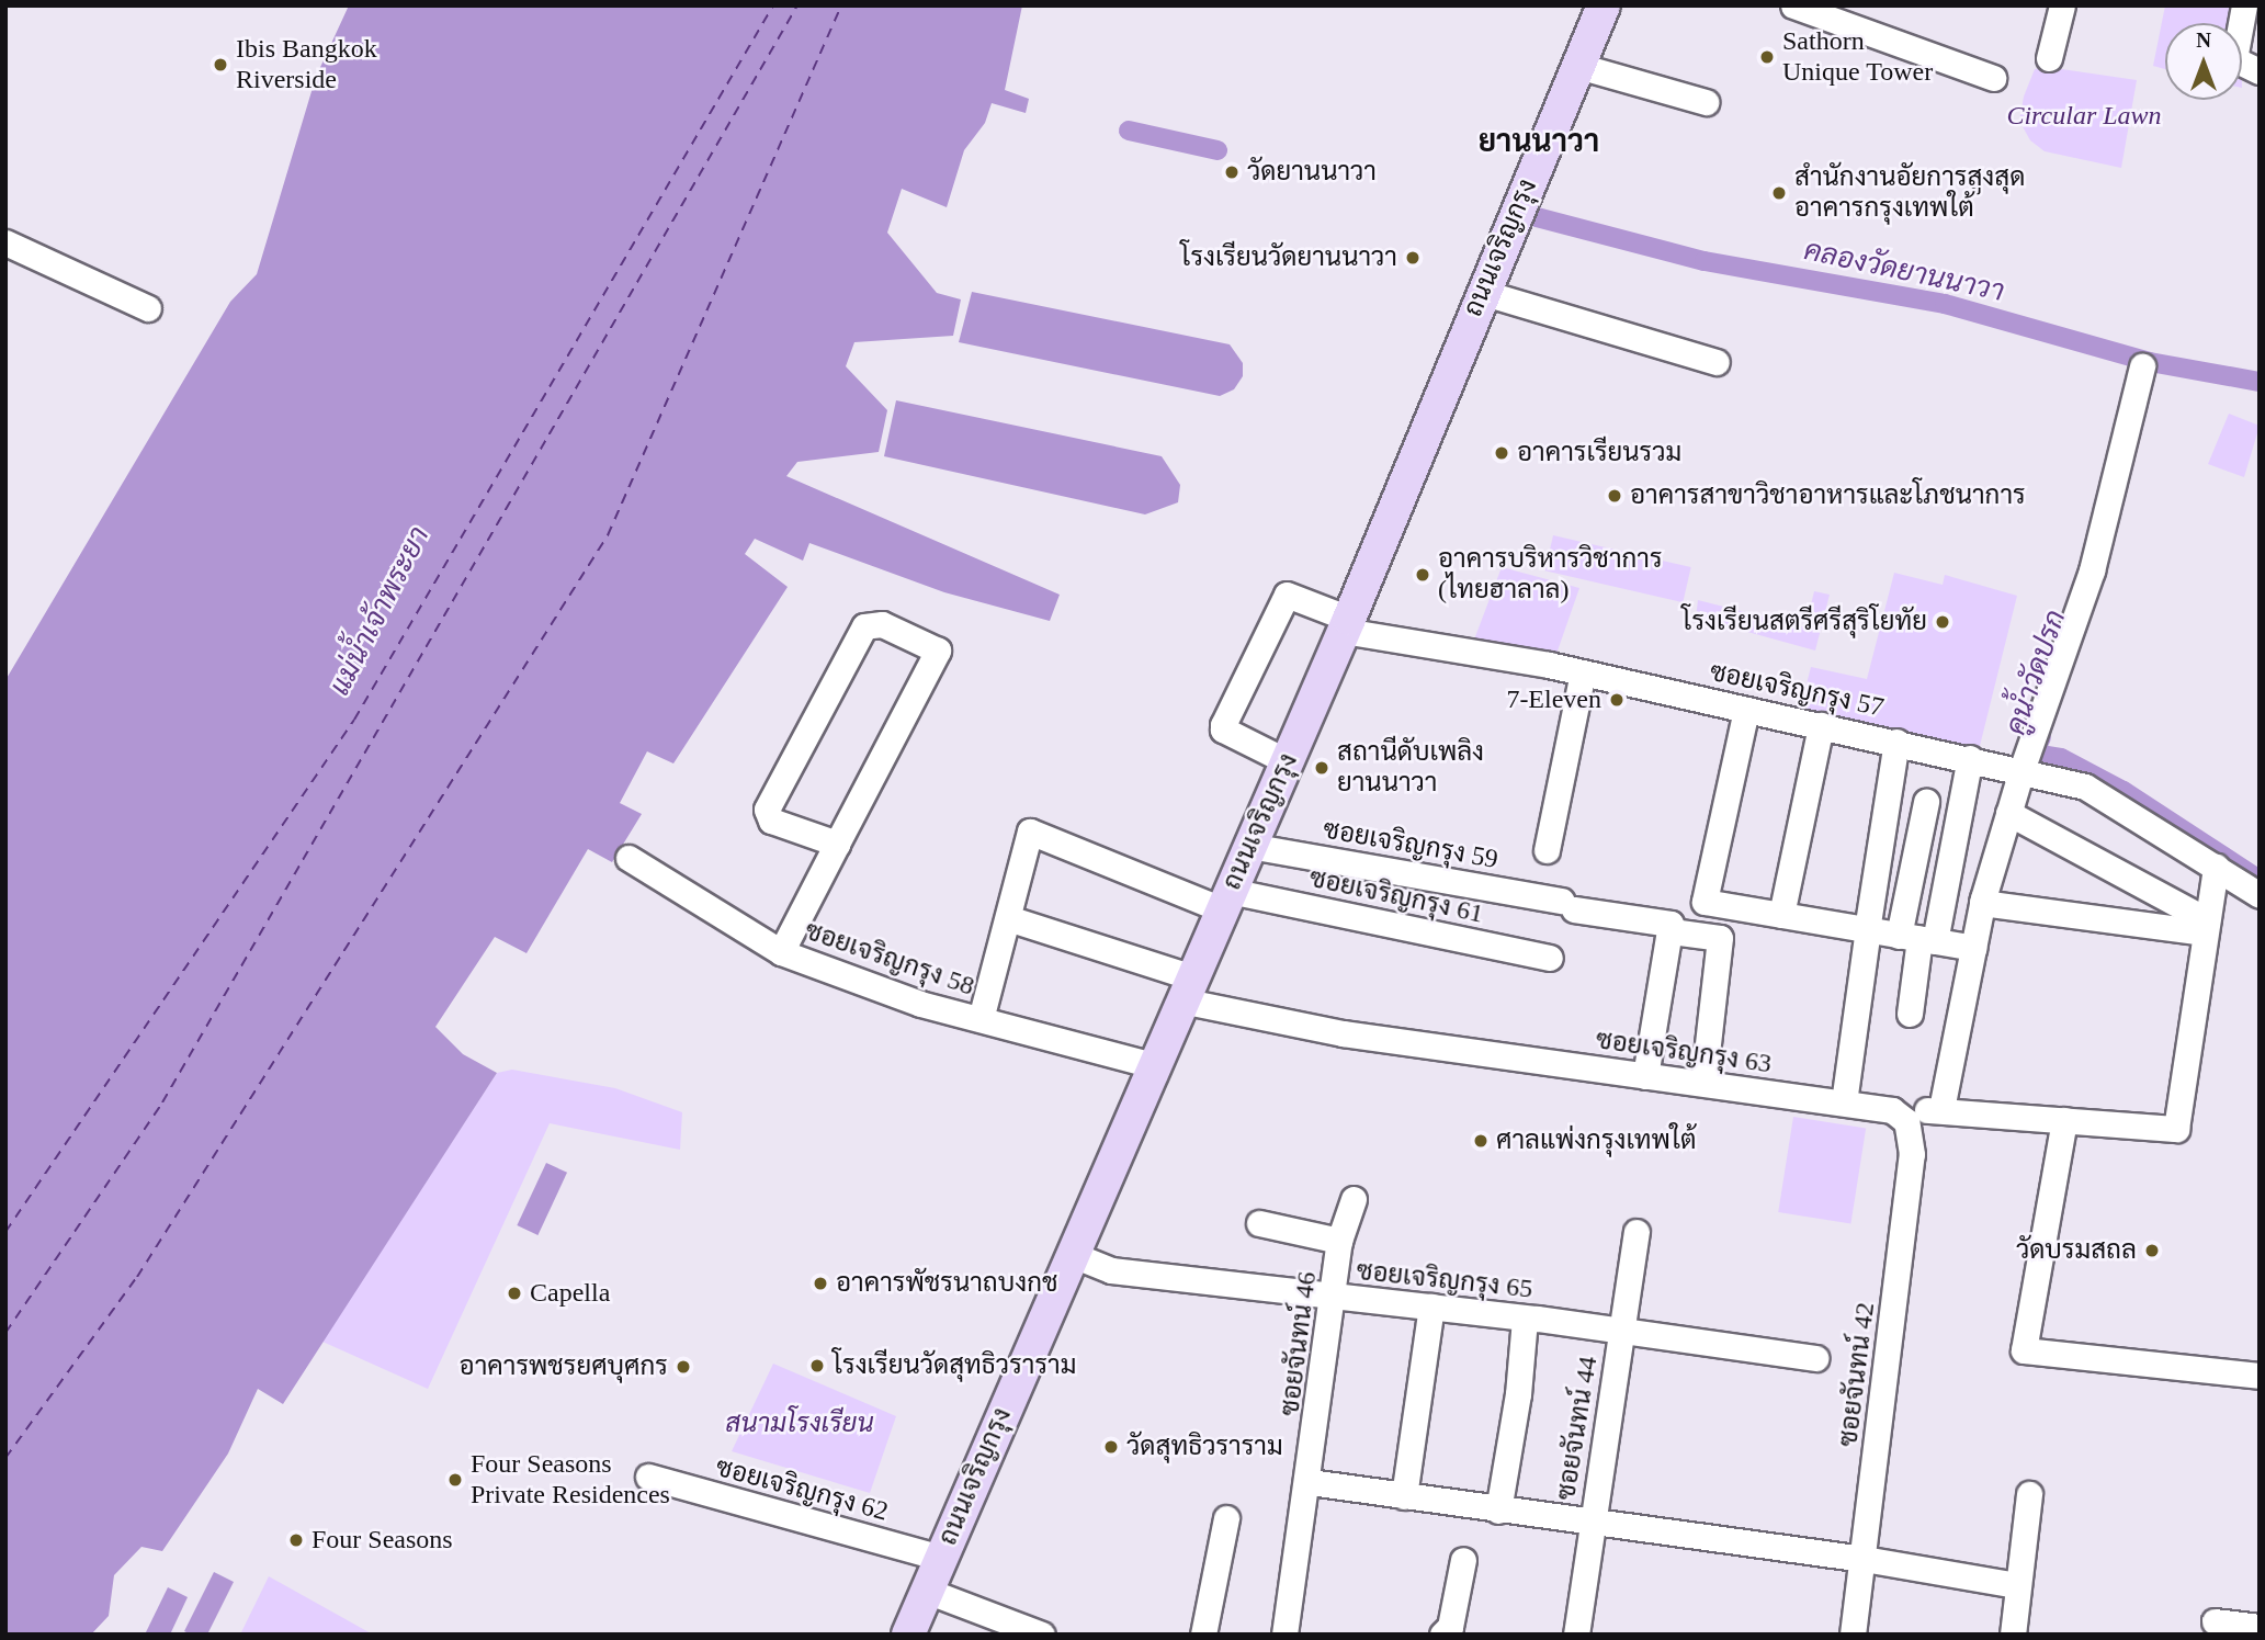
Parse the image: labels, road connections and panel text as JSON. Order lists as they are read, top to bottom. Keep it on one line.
{"streets":{"main road":["ถนนเจริญกรุง"],"street":["ซอยเจริญกรุง 57","ซอยเจริญกรุง 59","ซอยเจริญกรุง 61","ซอยเจริญกรุง 58","ซอยเจริญกรุง 63","ซอยเจริญกรุง 65","ซอยจันทน์ 46","ซอยจันทน์ 42","ซอยจันทน์ 44","ซอยเจริญกรุง 62"]},"crossings":[["ถนนเจริญกรุง","ซอยเจริญกรุง 57"],["ถนนเจริญกรุง","ซอยเจริญกรุง 59"],["ถนนเจริญกรุง","ซอยเจริญกรุง 61"],["ถนนเจริญกรุง","ซอยเจริญกรุง 58"],["ถนนเจริญกรุง","ซอยเจริญกรุง 63"],["ถนนเจริญกรุง","ซอยเจริญกรุง 65"],["ถนนเจริญกรุง","ซอยเจริญกรุง 62"],["ซอยเจริญกรุง 61","ซอยเจริญกรุง 63"],["ซอยเจริญกรุง 63","ซอยจันทน์ 42"],["ซอยเจริญกรุง 65","ซอยจันทน์ 46"],["ซอยเจริญกรุง 65","ซอยจันทน์ 44"]],"districts":["ยานนาวา"],"water":["คลองวัดยานนาวา","แม่น้ำเจ้าพระยา","คูน้ำวัดปรก"],"parks":["Circular Lawn","สนามโรงเรียน"],"places":["Sathorn Unique Tower","Ibis Bangkok Riverside","วัดยานนาวา","สำนักงานอัยการสูงสุด อาคารกรุงเทพใต้","โรงเรียนวัดยานนาวา","อาคารเรียนรวม","อาคารสาขาวิชาอาหารและโภชนาการ","อาคารบริหารวิชาการ (ไทยฮาลาล)","โรงเรียนสตรีศรีสุริโยทัย","7-Eleven","สถานีดับเพลิง ยานนาวา","ศาลแพ่งกรุงเทพใต้","วัดบรมสถล","อาคารพัชรนาถบงกช","Capella","โรงเรียนวัดสุทธิวราราม","อาคารพชรยศบุศกร","วัดสุทธิวราราม","Four Seasons Private Residences","Four Seasons"],"north":"top"}
